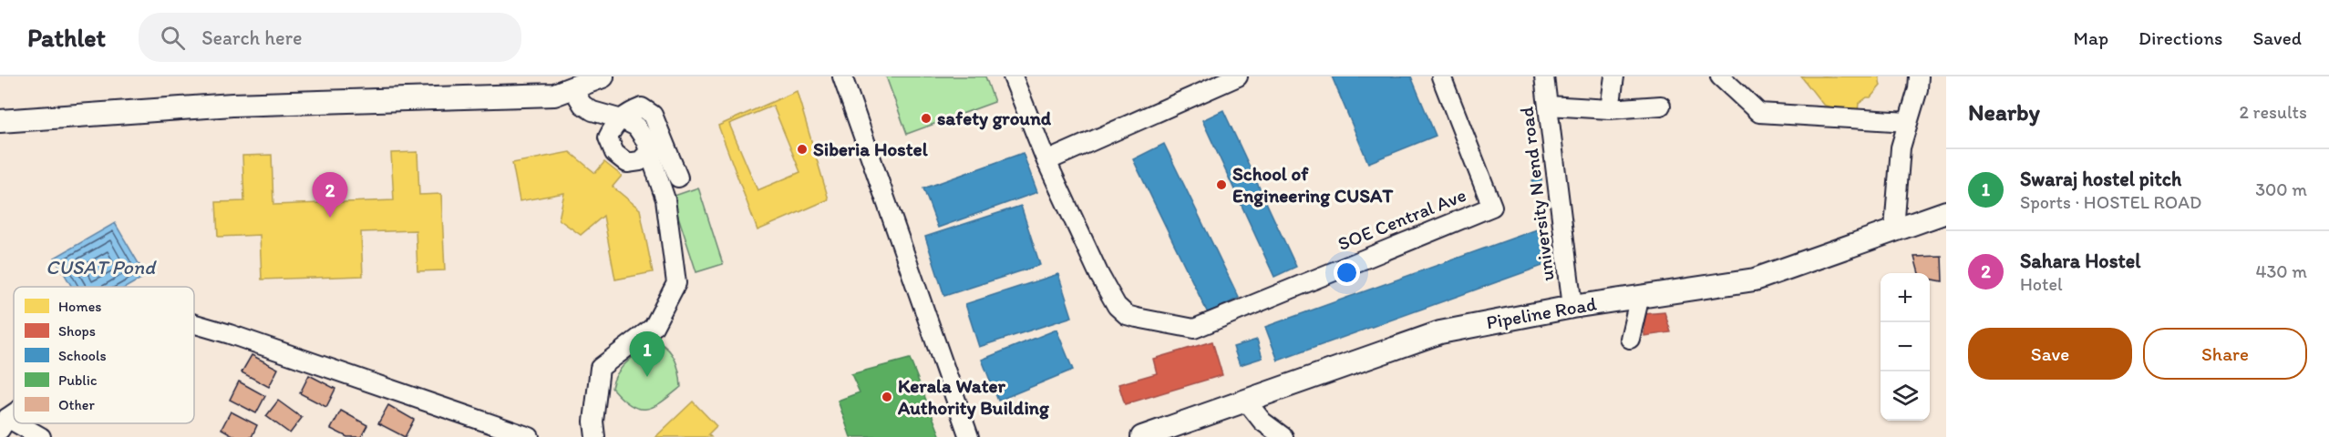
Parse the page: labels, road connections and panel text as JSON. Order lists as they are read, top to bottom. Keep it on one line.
{"streets":{"street":["university N end road","SOE Central Ave","Pipeline Road"]},"crossings":[["university N end road","Pipeline Road"]],"water":["CUSAT Pond"],"places":["safety ground","Siberia Hostel","School of Engineering CUSAT","Kerala Water Authority Building"],"legend":["Homes","Shops","Schools","Public","Other"],"page":{"header":"Pathlet","search":"Search here","nav":["Map","Directions","Saved"],"heading":["Nearby","2 results"],"list":[{"mark":"1","name":"Swaraj hostel pitch","note":"Sports · HOSTEL ROAD","value":"300 m"},{"mark":"2","name":"Sahara Hostel","note":"Hotel","value":"430 m"}],"pins":["2","1"],"map_buttons":["+","−"],"buttons":["Save","Share"]}}
